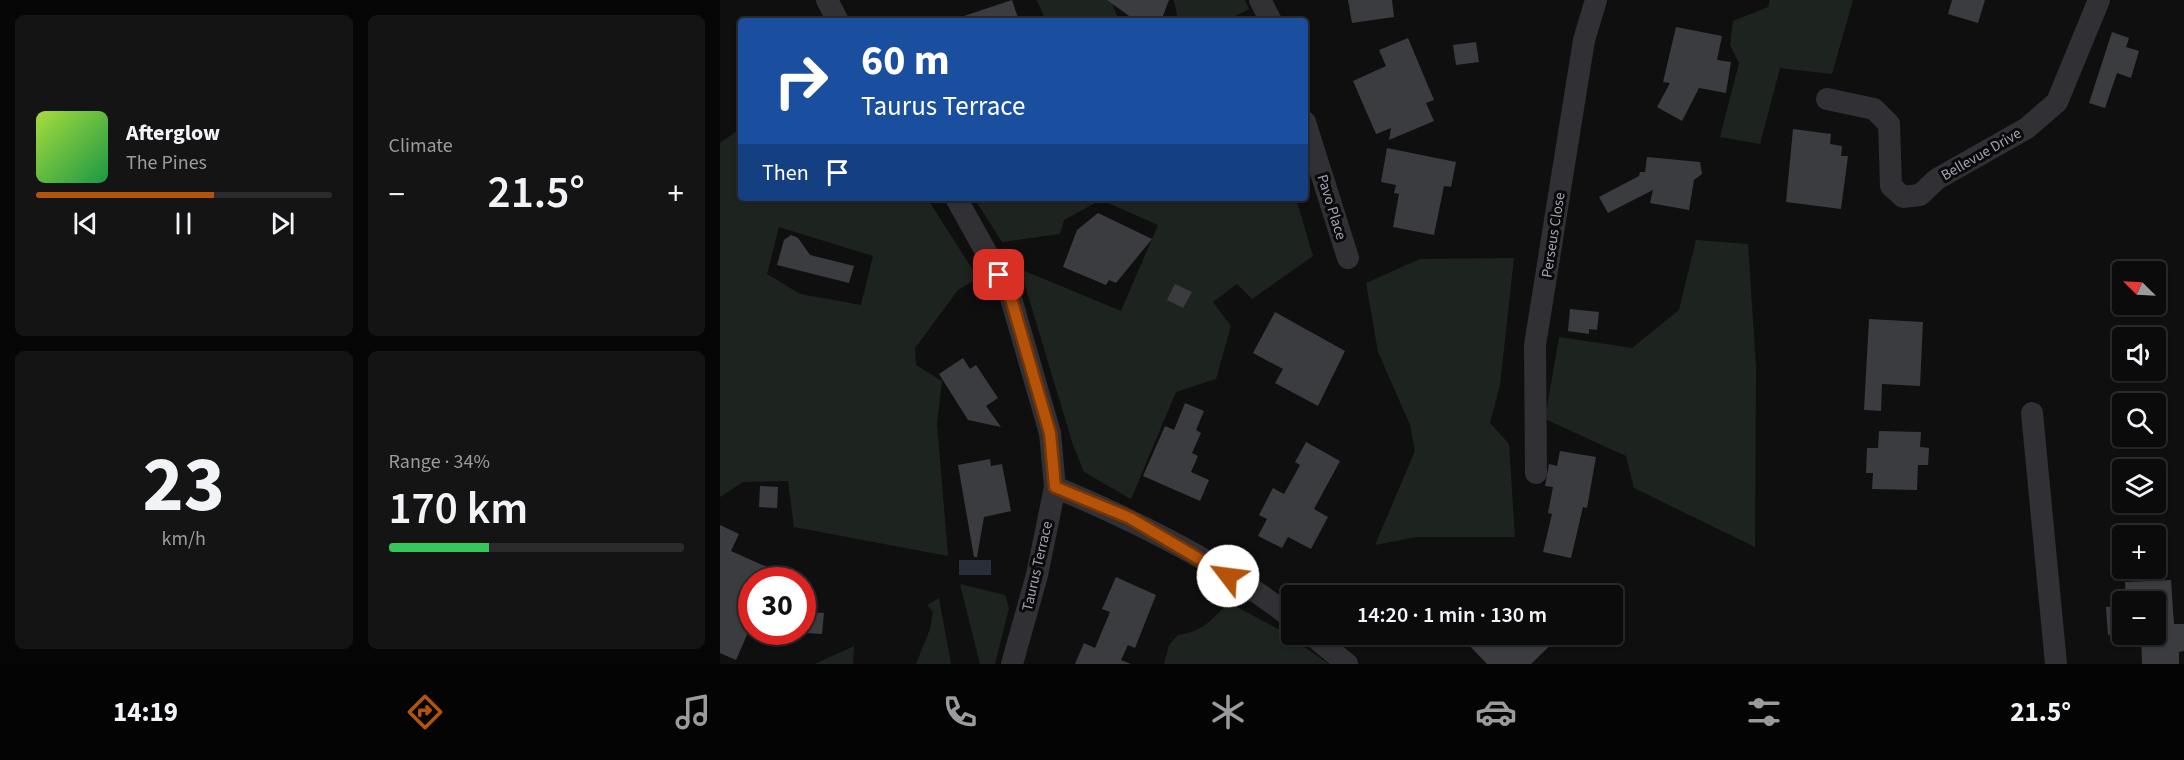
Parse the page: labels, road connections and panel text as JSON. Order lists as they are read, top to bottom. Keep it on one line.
{"streets":{"street":["Bellevue Drive","Pavo Place","Perseus Close","Taurus Terrace"]},"north":"top left","page":{"tile":["Climate",["23","km/h"],["Range · 34%","170 km"]],"turn":["60 m","Taurus Terrace"],"song":["Afterglow","The Pines"],"then":"Then","heat":["−","21.5°","+"],"map_buttons":["+","−"],"limit":"30","trip":"14:20 · 1 min · 130 m","tabs":["14:19","21.5°"]}}
